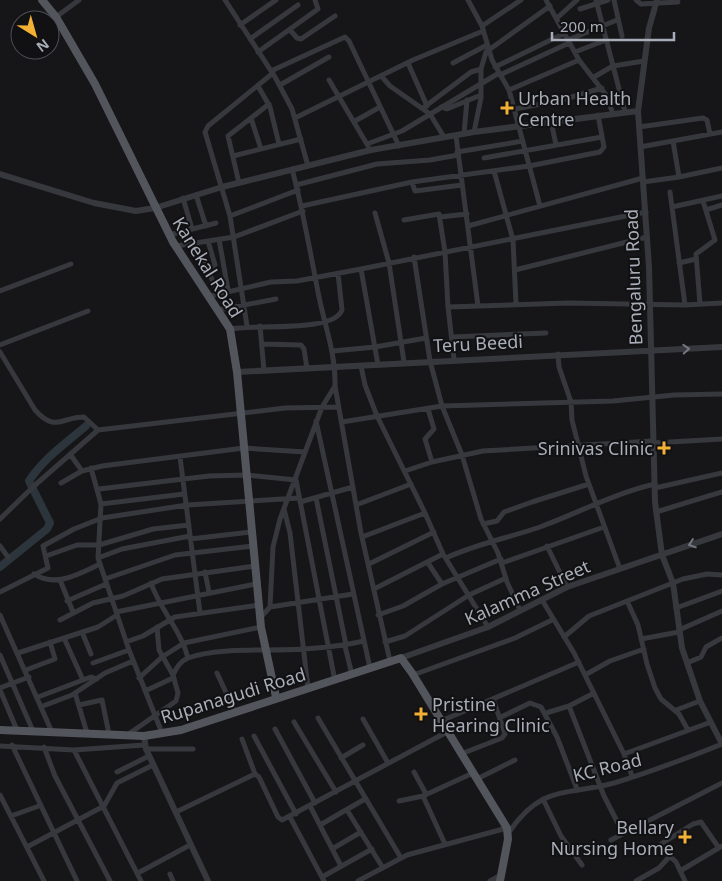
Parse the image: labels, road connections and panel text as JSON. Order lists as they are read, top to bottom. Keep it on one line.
{"streets":{"main road":["Kanekal Road","Rupanagudi Road"],"street":["Bengaluru Road","Teru Beedi","Kalamma Street","KC Road"]},"crossings":[["Kanekal Road","Teru Beedi"],["Kanekal Road","Rupanagudi Road"],["Bengaluru Road","Teru Beedi"],["Bengaluru Road","Kalamma Street"],["Bengaluru Road","KC Road"],["Kalamma Street","Rupanagudi Road"]],"places":{"health":["Urban Health Centre","Srinivas Clinic","Pristine Hearing Clinic","Bellary Nursing Home"]},"scale_bar":"200 m","north":"bottom right"}
